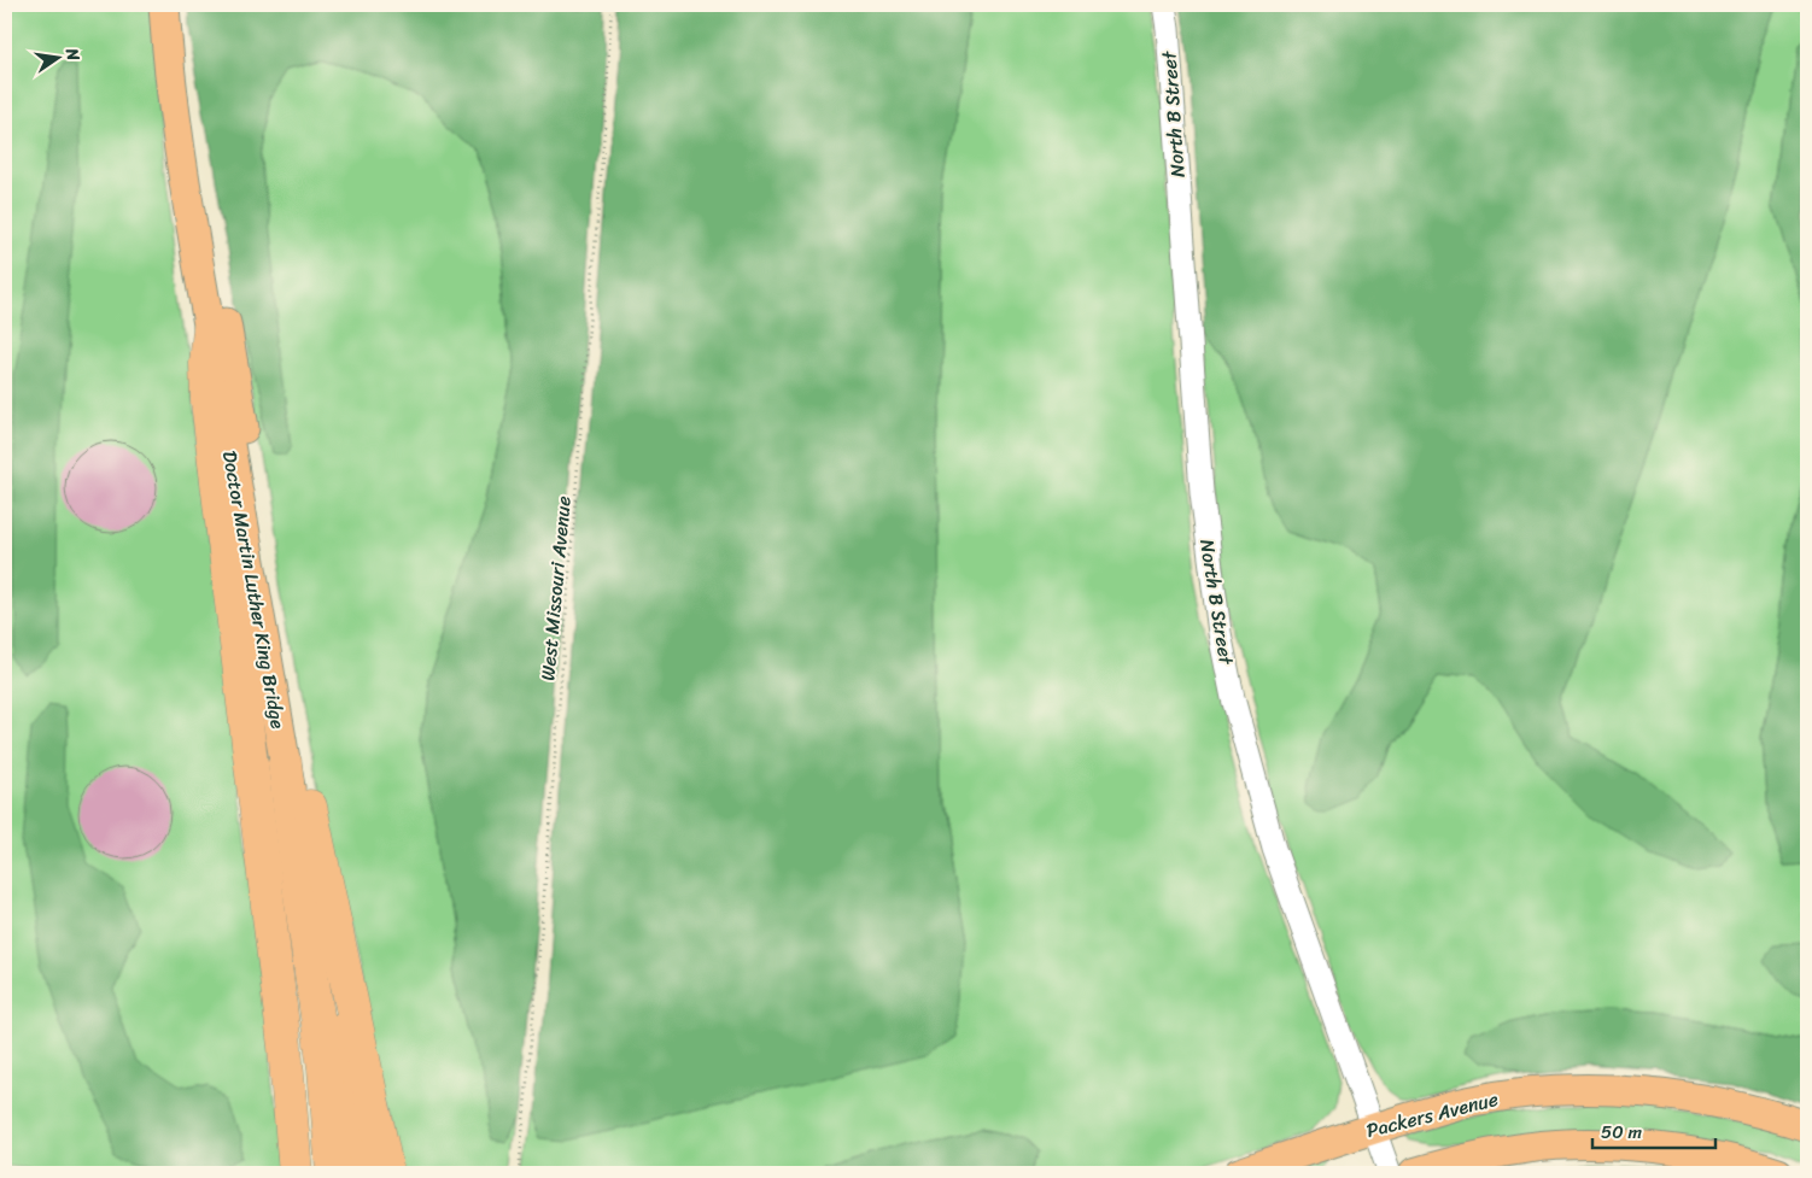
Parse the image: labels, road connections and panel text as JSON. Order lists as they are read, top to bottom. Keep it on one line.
{"streets":{"main road":["Doctor Martin Luther King Bridge","Packers Avenue"],"street":["North B Street"],"path":["West Missouri Avenue"]},"crossings":[["North B Street","Packers Avenue"]],"scale_bar":"50 m","north":"right"}
